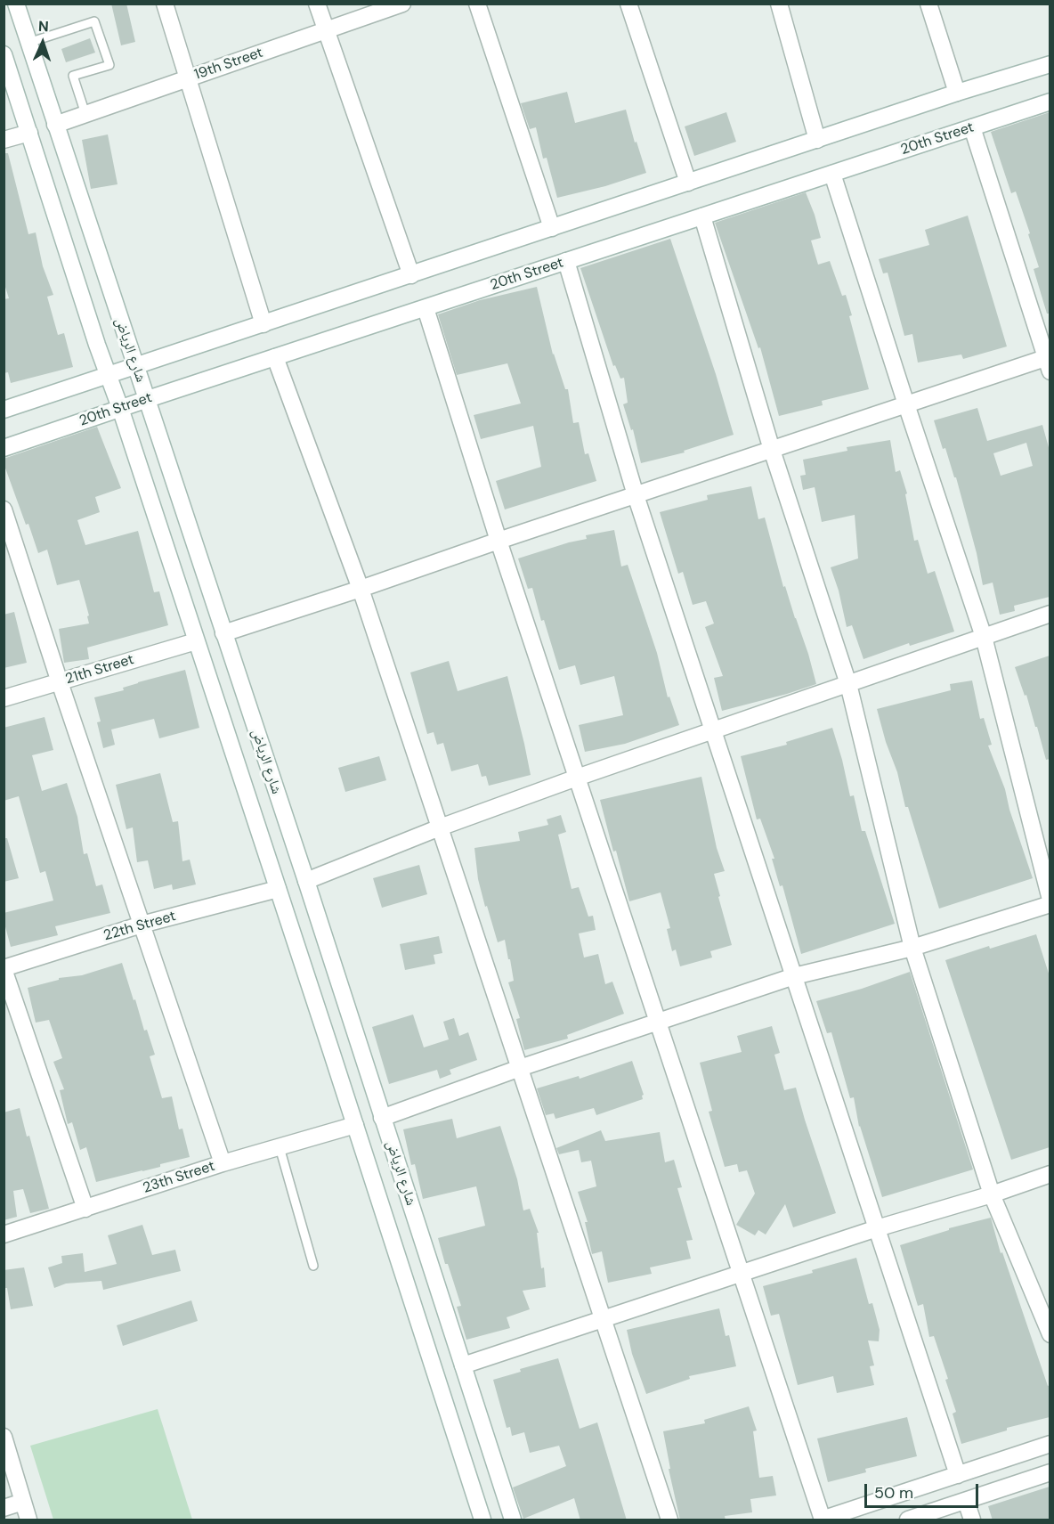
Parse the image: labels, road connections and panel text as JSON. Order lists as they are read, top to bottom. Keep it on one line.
{"streets":{"street":["19th Street","20th Street","شارع الرياض","21th Street","22th Street","23th Street"]},"crossings":[["19th Street","شارع الرياض"],["20th Street","شارع الرياض"],["شارع الرياض","21th Street"],["شارع الرياض","22th Street"],["شارع الرياض","23th Street"]],"scale_bar":"50 m","north":"top"}
